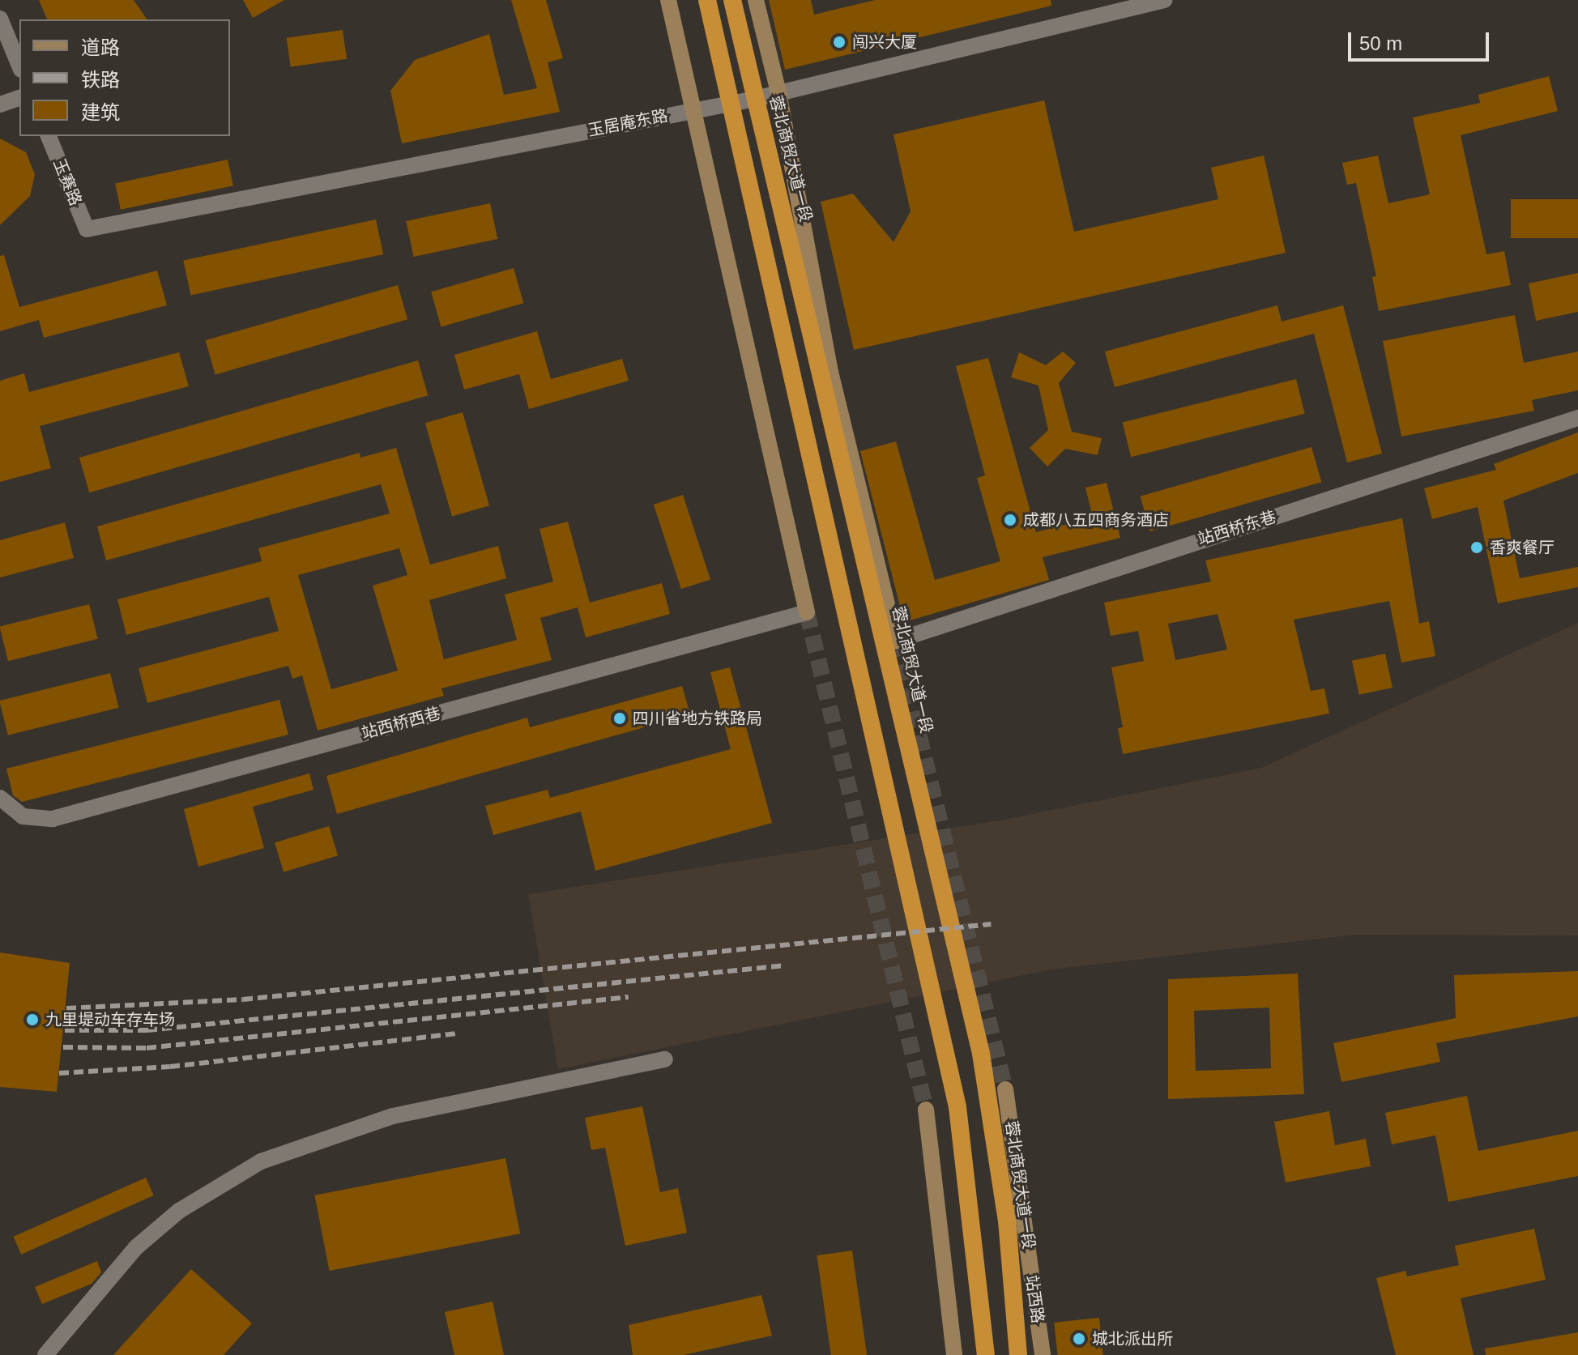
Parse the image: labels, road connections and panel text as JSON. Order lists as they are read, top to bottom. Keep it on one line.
{"streets":{"highway":["蓉北商贸大道一段"],"main road":["站西路"],"street":["玉居庵东路","玉赛路","站西桥东巷","站西桥西巷"]},"crossings":[["玉居庵东路","蓉北商贸大道一段"],["玉居庵东路","玉赛路"],["蓉北商贸大道一段","站西桥东巷"]],"places":["闯兴大厦","成都八五四商务酒店","香爽餐厅","四川省地方铁路局","九里堤动车存车场","城北派出所"],"legend":["道路","铁路","建筑"],"scale_bar":"50 m"}
